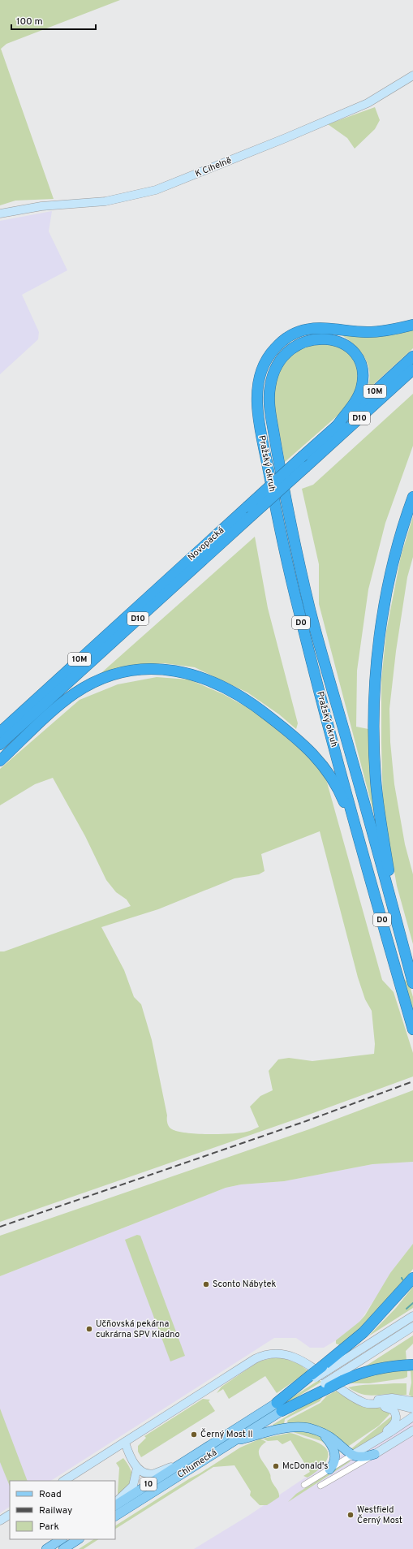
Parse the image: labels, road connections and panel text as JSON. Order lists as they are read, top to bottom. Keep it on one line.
{"streets":{"highway":["10M","D10","Pražský okruh","Novopacká","D0"],"main road":["Chlumecká","10"],"street":["K Cihelně"]},"crossings":[["Pražský okruh","Novopacká"]],"places":["Sconto Nábytek","Učňovská pekárna cukrárna SPV Kladno","Černý Most II","McDonald's","Westfield Černý Most"],"legend":["Road","Railway","Park"],"scale_bar":"100 m"}
